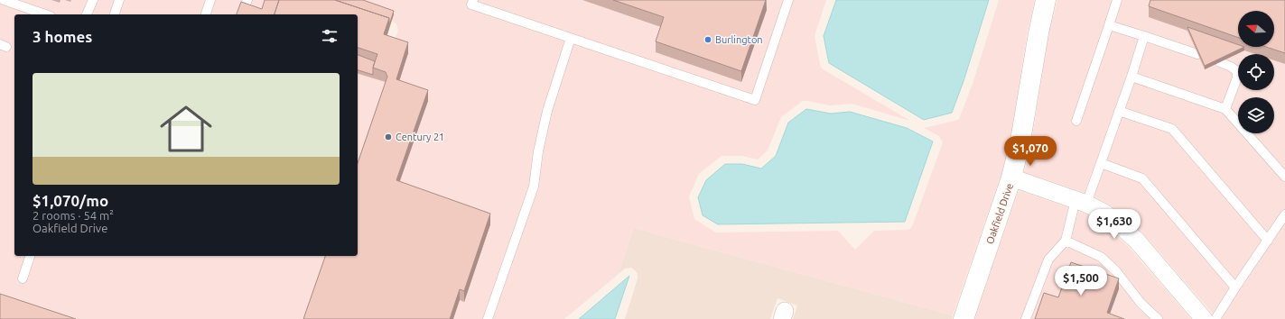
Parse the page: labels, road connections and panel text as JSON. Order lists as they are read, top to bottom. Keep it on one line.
{"streets":{"street":["Oakfield Drive"]},"places":["Burlington","Century 21"],"north":"left","page":{"heading":"3 homes","list":[{"name":"$1,070/mo","note":"2 rooms · 54 m² · Oakfield Drive"}],"price":["$1,070","$1,630","$1,500"]}}
